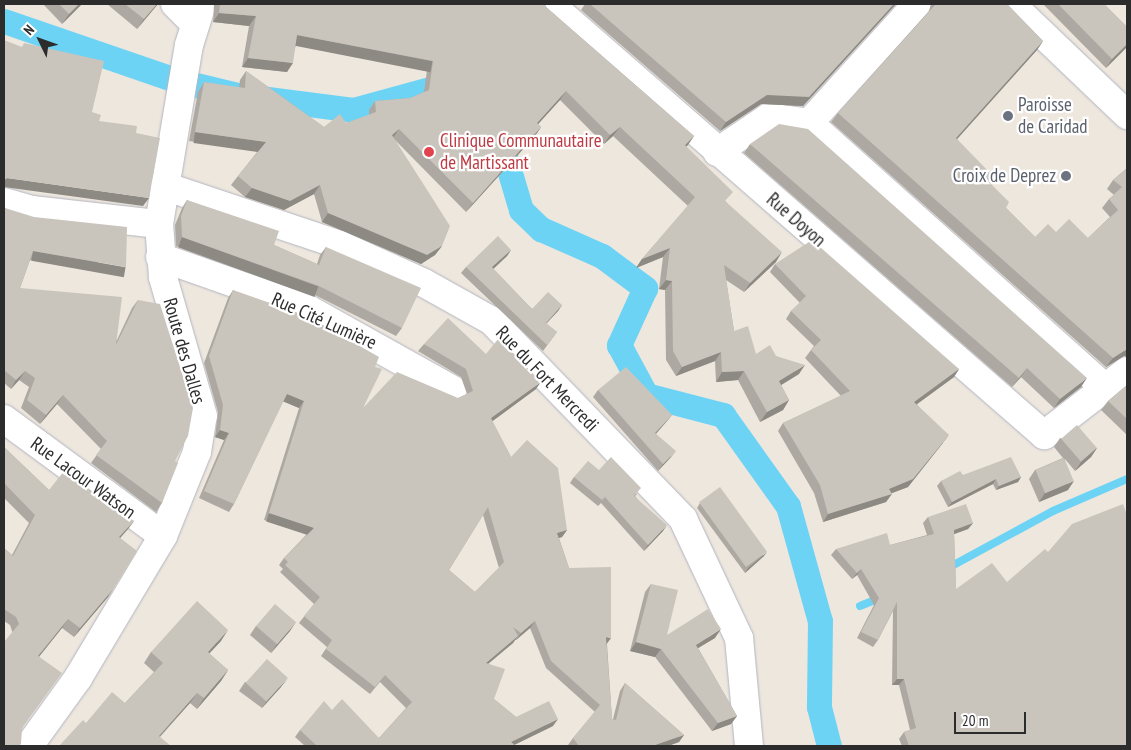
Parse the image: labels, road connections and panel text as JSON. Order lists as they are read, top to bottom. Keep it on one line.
{"streets":{"street":["Rue Doyon","Rue Cité Lumière","Route des Dalles","Rue du Fort Mercredi","Rue Lacour Watson"]},"crossings":[["Rue Cité Lumière","Route des Dalles"],["Route des Dalles","Rue du Fort Mercredi"],["Route des Dalles","Rue Lacour Watson"]],"places":["Paroisse de Caridad","Clinique Communautaire de Martissant","Croix de Deprez"],"scale_bar":"20 m","north":"top left"}
